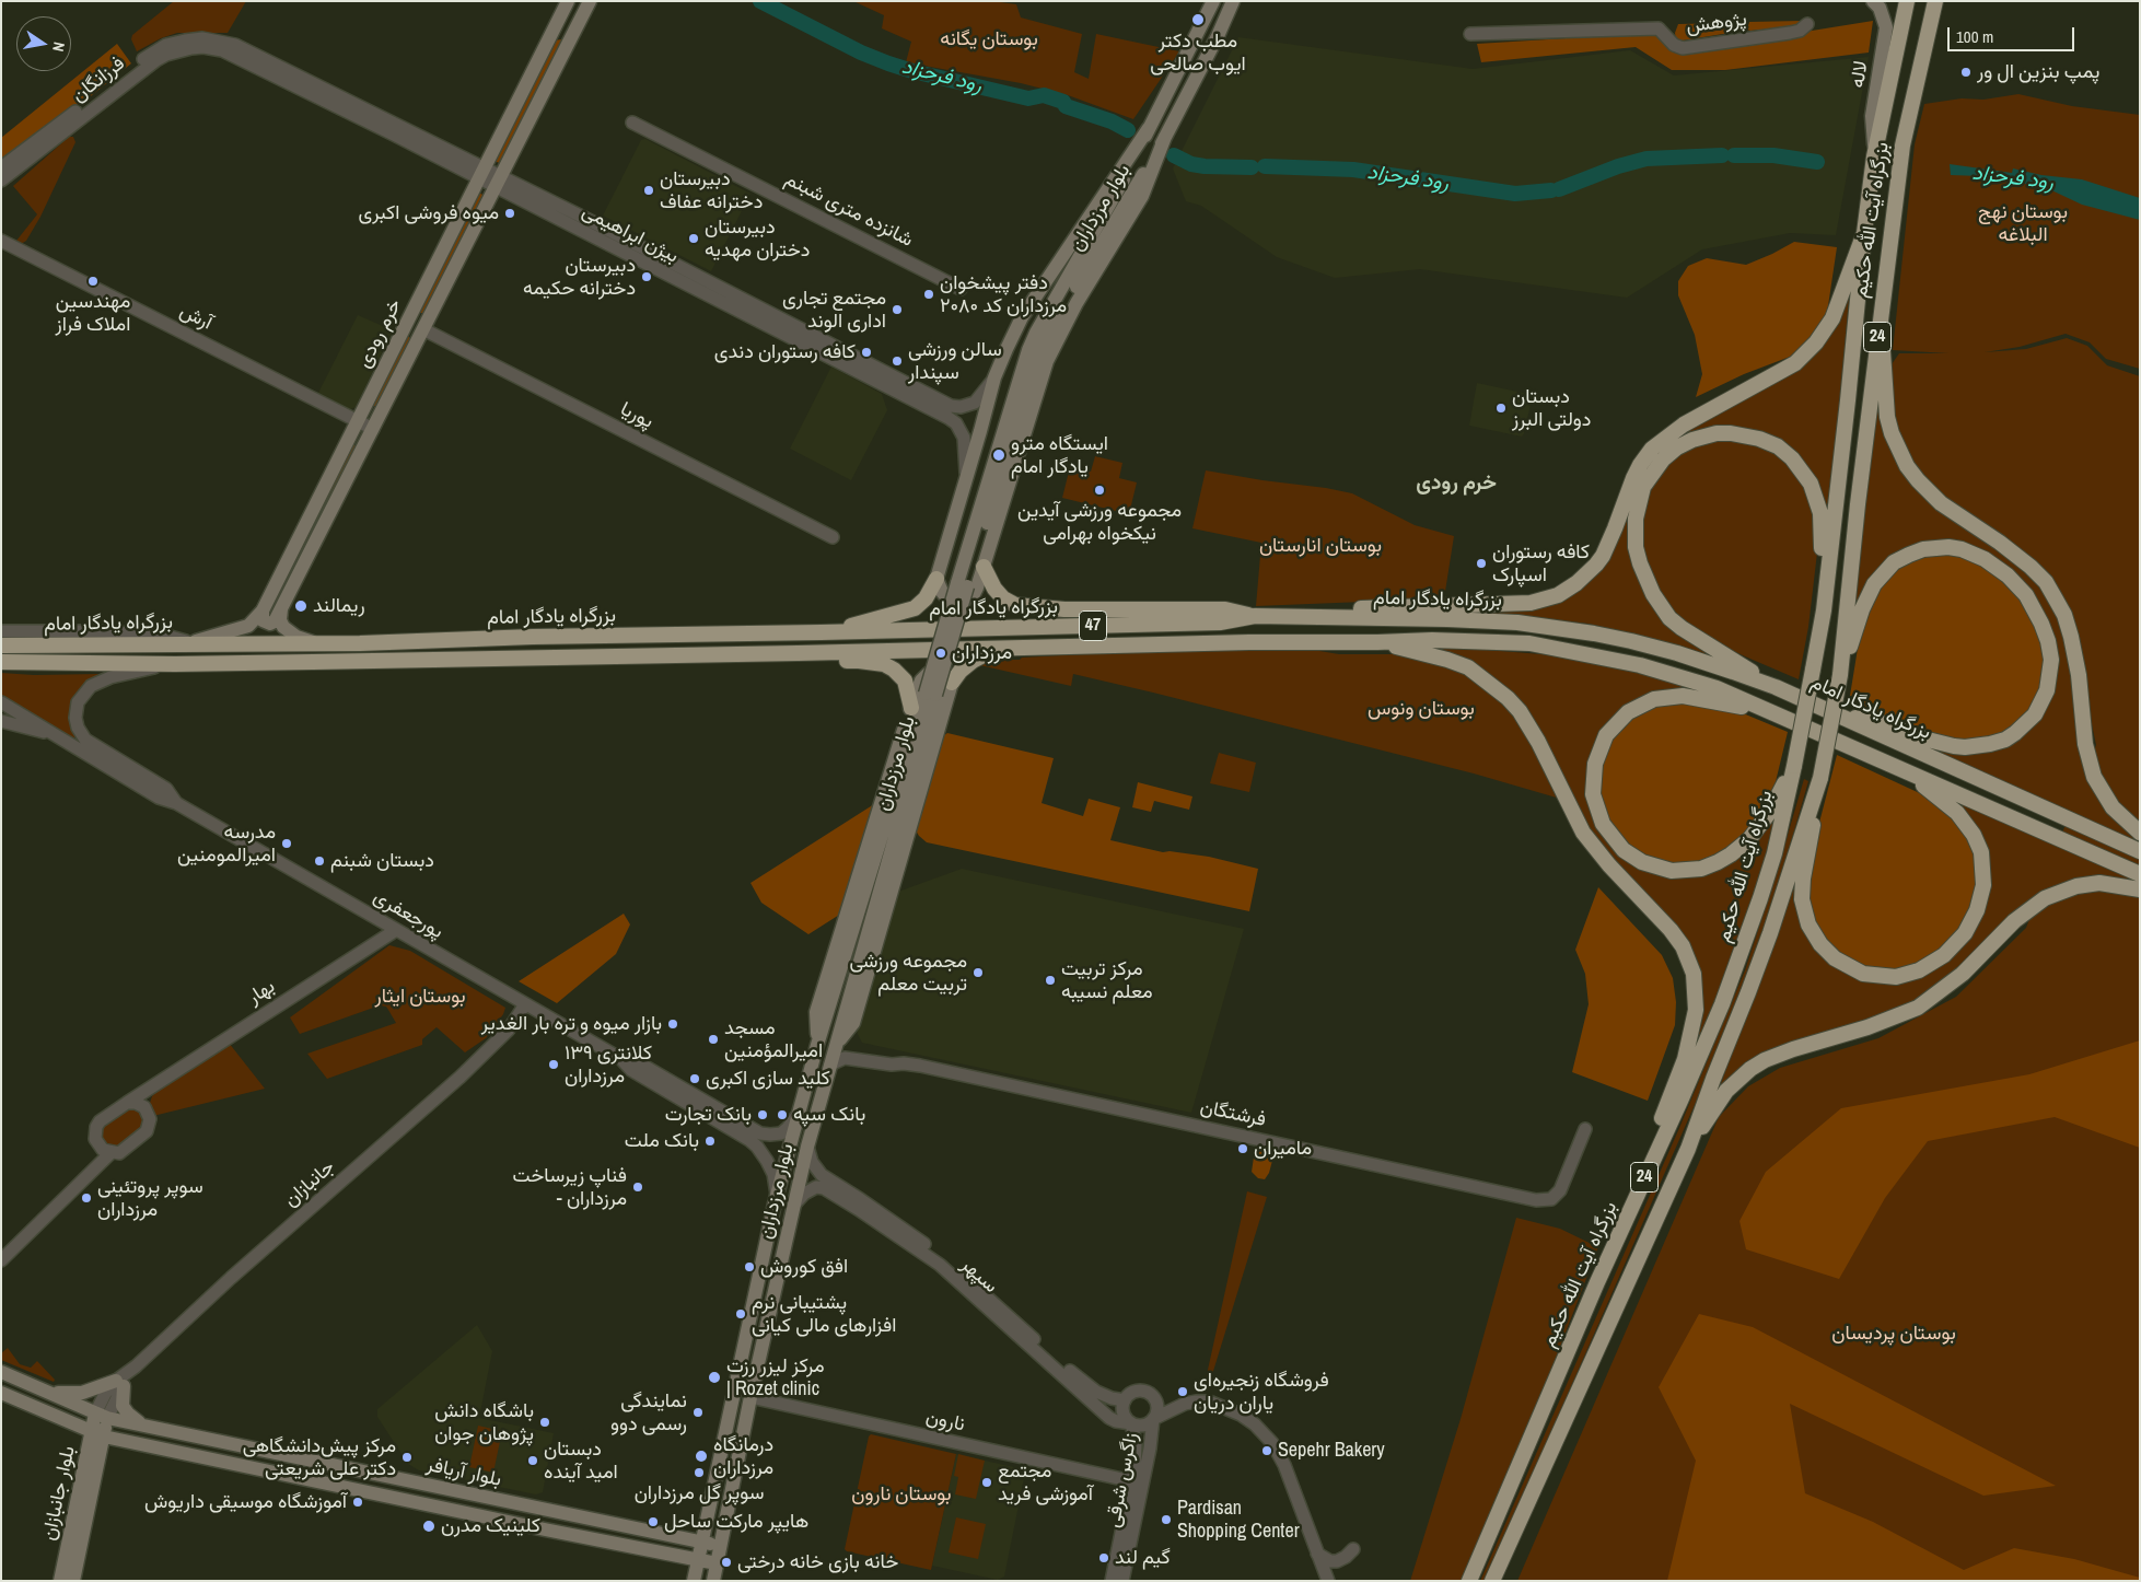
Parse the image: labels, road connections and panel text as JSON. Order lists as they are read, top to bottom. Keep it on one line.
{"streets":{"highway":["بزرگراه آیت الله حکیم","24","بزرگراه یادگار امام","47"],"main road":["لاله","بلوار مرزداران","خرم رودی","بلوار آریافر","بلوار جانبازان"],"street":["پژوهش","فرزانگان","شانزده متری شبنم","بیژن ابراهیمی","آرش","پوریا","پورجعفری","بهار","فرشتگان","جانبازان","سپهر","نارون","زاگرس شرقی"]},"crossings":[["لاله","بزرگراه آیت الله حکیم"],["فرزانگان","بیژن ابراهیمی"],["بلوار مرزداران","پورجعفری"],["بلوار مرزداران","فرشتگان"],["بلوار مرزداران","سپهر"],["بلوار مرزداران","نارون"],["بلوار مرزداران","بلوار آریافر"],["بزرگراه آیت الله حکیم","24"],["بیژن ابراهیمی","خرم رودی"],["آرش","خرم رودی"],["خرم رودی","پوریا"],["خرم رودی","بزرگراه یادگار امام"],["بزرگراه یادگار امام","پورجعفری"],["پورجعفری","بهار"],["پورجعفری","جانبازان"],["جانبازان","بلوار آریافر"],["جانبازان","بلوار جانبازان"],["سپهر","زاگرس شرقی"],["نارون","زاگرس شرقی"],["بلوار آریافر","بلوار جانبازان"]],"districts":["خرم رودی"],"water":["رود فرحزاد"],"parks":["بوستان یگانه","بوستان نهج البلاغه","بوستان انارستان","بوستان ونوس","بوستان ایثار","بوستان پردیسان","بوستان نارون"],"places":["مطب دکتر ایوب صالحی","پمپ بنزین ال ور","دبیرستان دخترانه عفاف","میوه فروشی اکبری","دبیرستان دختران مهدیه","دبیرستان دخترانه حکیمه","مهندسین املاک فراز","دفتر پیشخوان مرزداران کد ۲۰۸۰","مجتمع تجاری اداری الوند","کافه رستوران دندی","سالن ورزشی سپندار","دبستان دولتی البرز","ایستگاه مترو یادگار امام","مجموعه ورزشی آیدین نیکخواه بهرامی","کافه رستوران اسپارک","ریمالند","مرزداران","مدرسه امیرالمومنین","دبستان شبنم","مجموعه ورزشی تربیت معلم","مرکز تربیت معلم نسیبه","بازار میوه و تره بار الغدیر","مسجد امیرالمؤمنین","کلانتری ۱۳۹ مرزداران","کلید سازی اکبری","بانک تجارت","بانک سپه","بانک ملت","مامیران","فناپ زیرساخت - مرزداران","سوپر پروتئینی مرزداران","افق کوروش","پشتیبانی نرم افزارهای مالی کیانی","مرکز لیزر رزت | Rozet clinic","فروشگاه زنجیره‌ای یاران دریان","نمایندگی رسمی دوو","باشگاه دانش پژوهان جوان","Sepehr Bakery","درمانگاه مرزداران","مرکز پیش‌دانشگاهی دکتر علی شریعتی","دبستان امید آینده","سوپر گل مرزداران","مجتمع آموزشی فرید","آموزشگاه موسیقی داریوش","Pardisan Shopping Center","هایپر مارکت ساحل","کلینیک مدرن","گیم لند","خانه بازی خانه درختی"],"scale_bar":"100 m","north":"right"}
